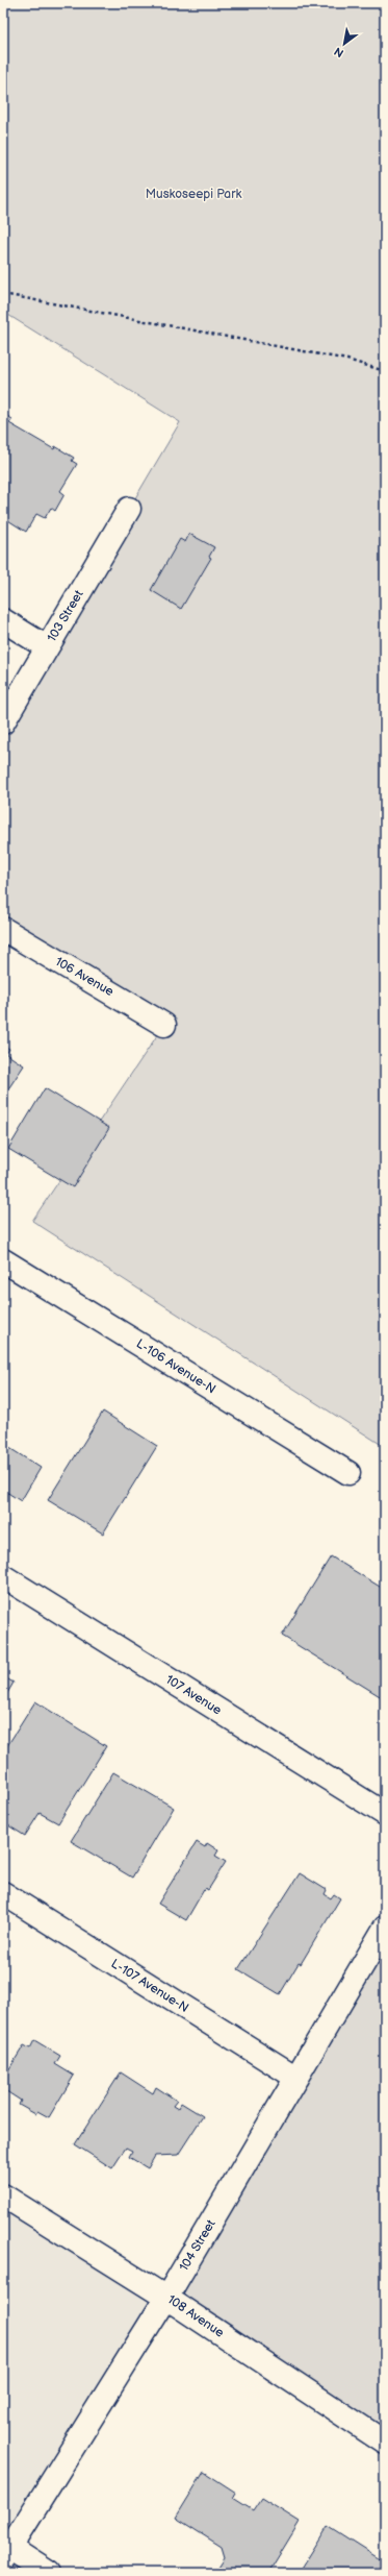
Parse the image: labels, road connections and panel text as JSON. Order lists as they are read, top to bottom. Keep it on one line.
{"streets":{"street":["103 Street","106 Avenue","L-106 Avenue-N","107 Avenue","L-107 Avenue-N","104 Street","108 Avenue"]},"crossings":[["L-107 Avenue-N","104 Street"],["104 Street","108 Avenue"]],"parks":["Muskoseepi Park"],"north":"bottom left"}
